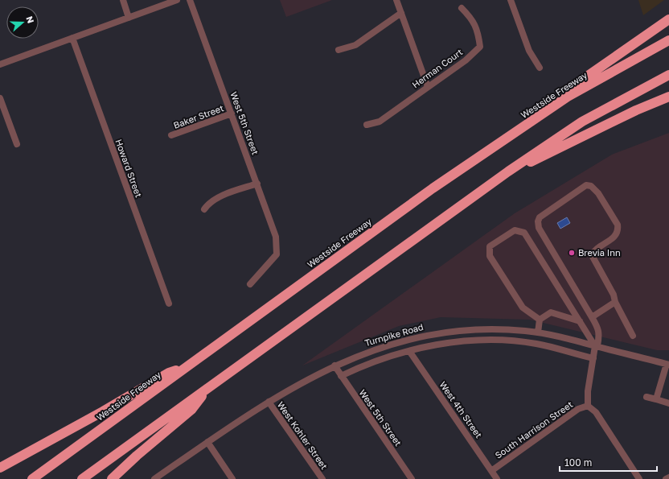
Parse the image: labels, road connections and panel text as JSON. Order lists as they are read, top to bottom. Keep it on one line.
{"streets":{"highway":["Westside Freeway"],"street":["Herman Court","Baker Street","West 5th Street","Howard Street","Turnpike Road","West 4th Street","South Harrison Street","West Kohler Street"]},"crossings":[["Baker Street","West 5th Street"],["West 5th Street","Turnpike Road"],["Turnpike Road","West Kohler Street"],["West 4th Street","South Harrison Street"]],"places":["Brevia Inn"],"scale_bar":"100 m","north":"right"}
